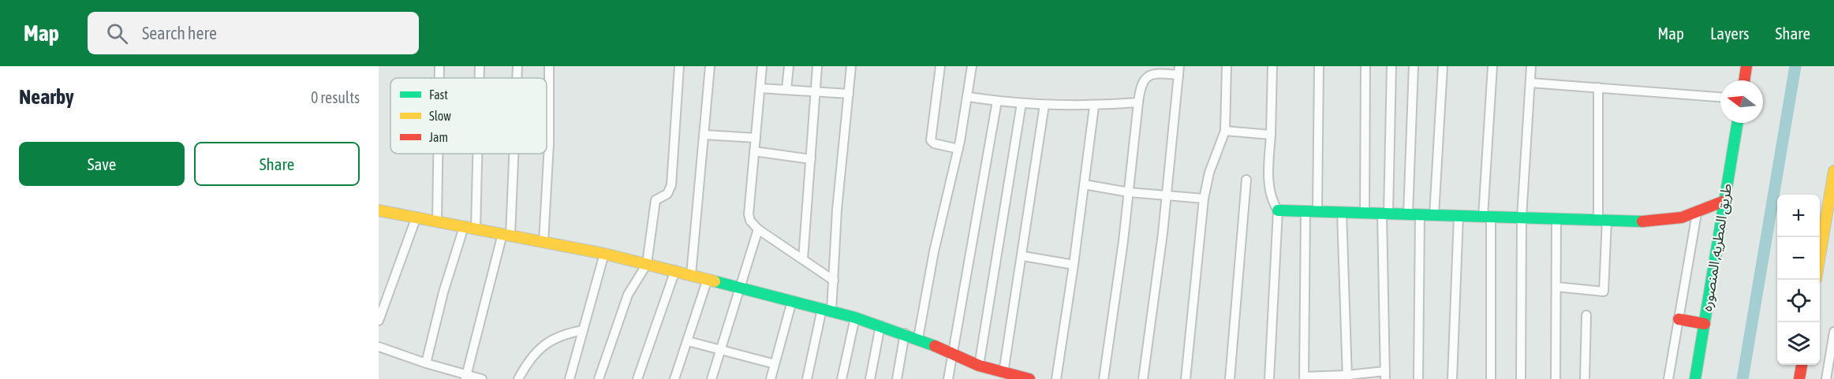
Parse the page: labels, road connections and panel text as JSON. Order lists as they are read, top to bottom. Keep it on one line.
{"streets":{"street":["طريق المطريه, المنصوره"]},"legend":["Fast","Slow","Jam"],"north":"left","page":{"header":"Map","search":"Search here","nav":["Map","Layers","Share"],"heading":["Nearby","0 results"],"buttons":["Save","Share"],"map_buttons":["+","−"]}}
